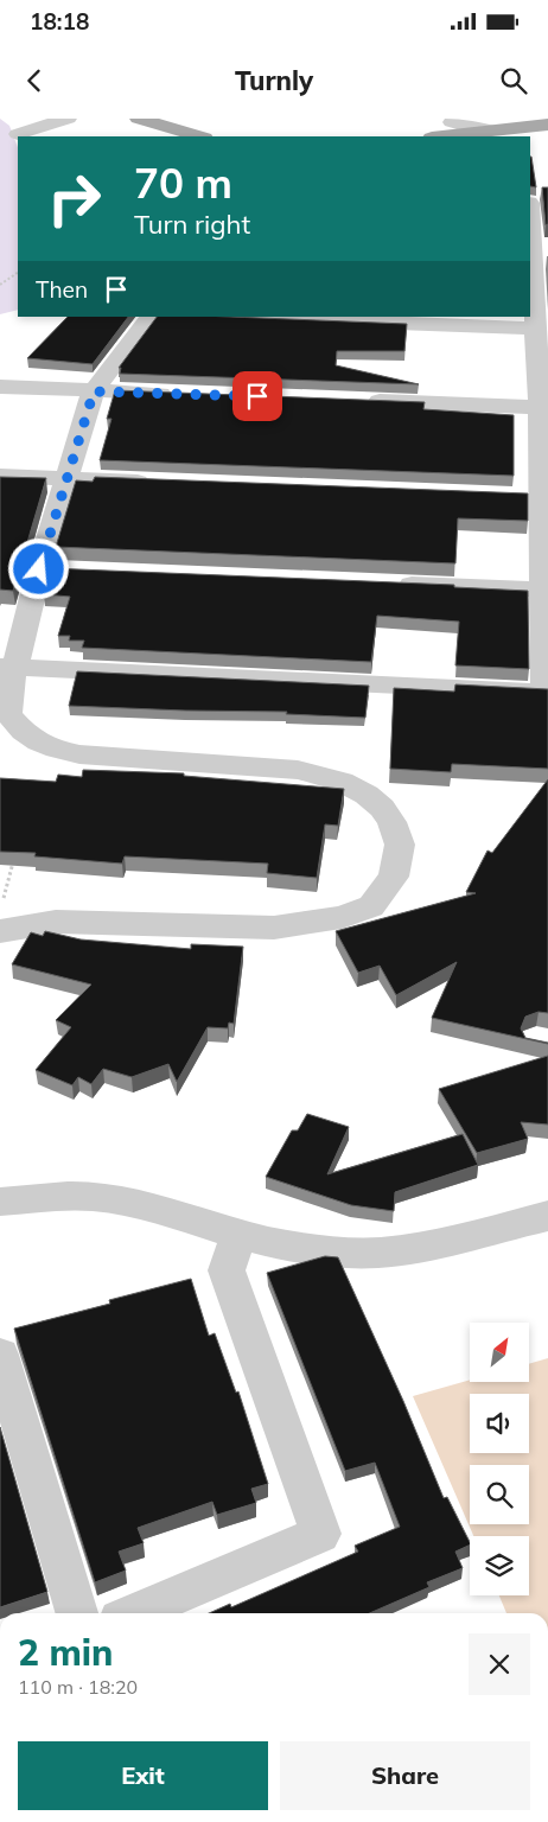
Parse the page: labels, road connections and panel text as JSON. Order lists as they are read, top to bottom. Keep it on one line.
{"north":"top right","page":{"status":"18:18","header":"Turnly","turn":["70 m","Turn right"],"then":"Then","heading":["2 min","110 m · 18:20"],"buttons":["Exit","Share"]}}
